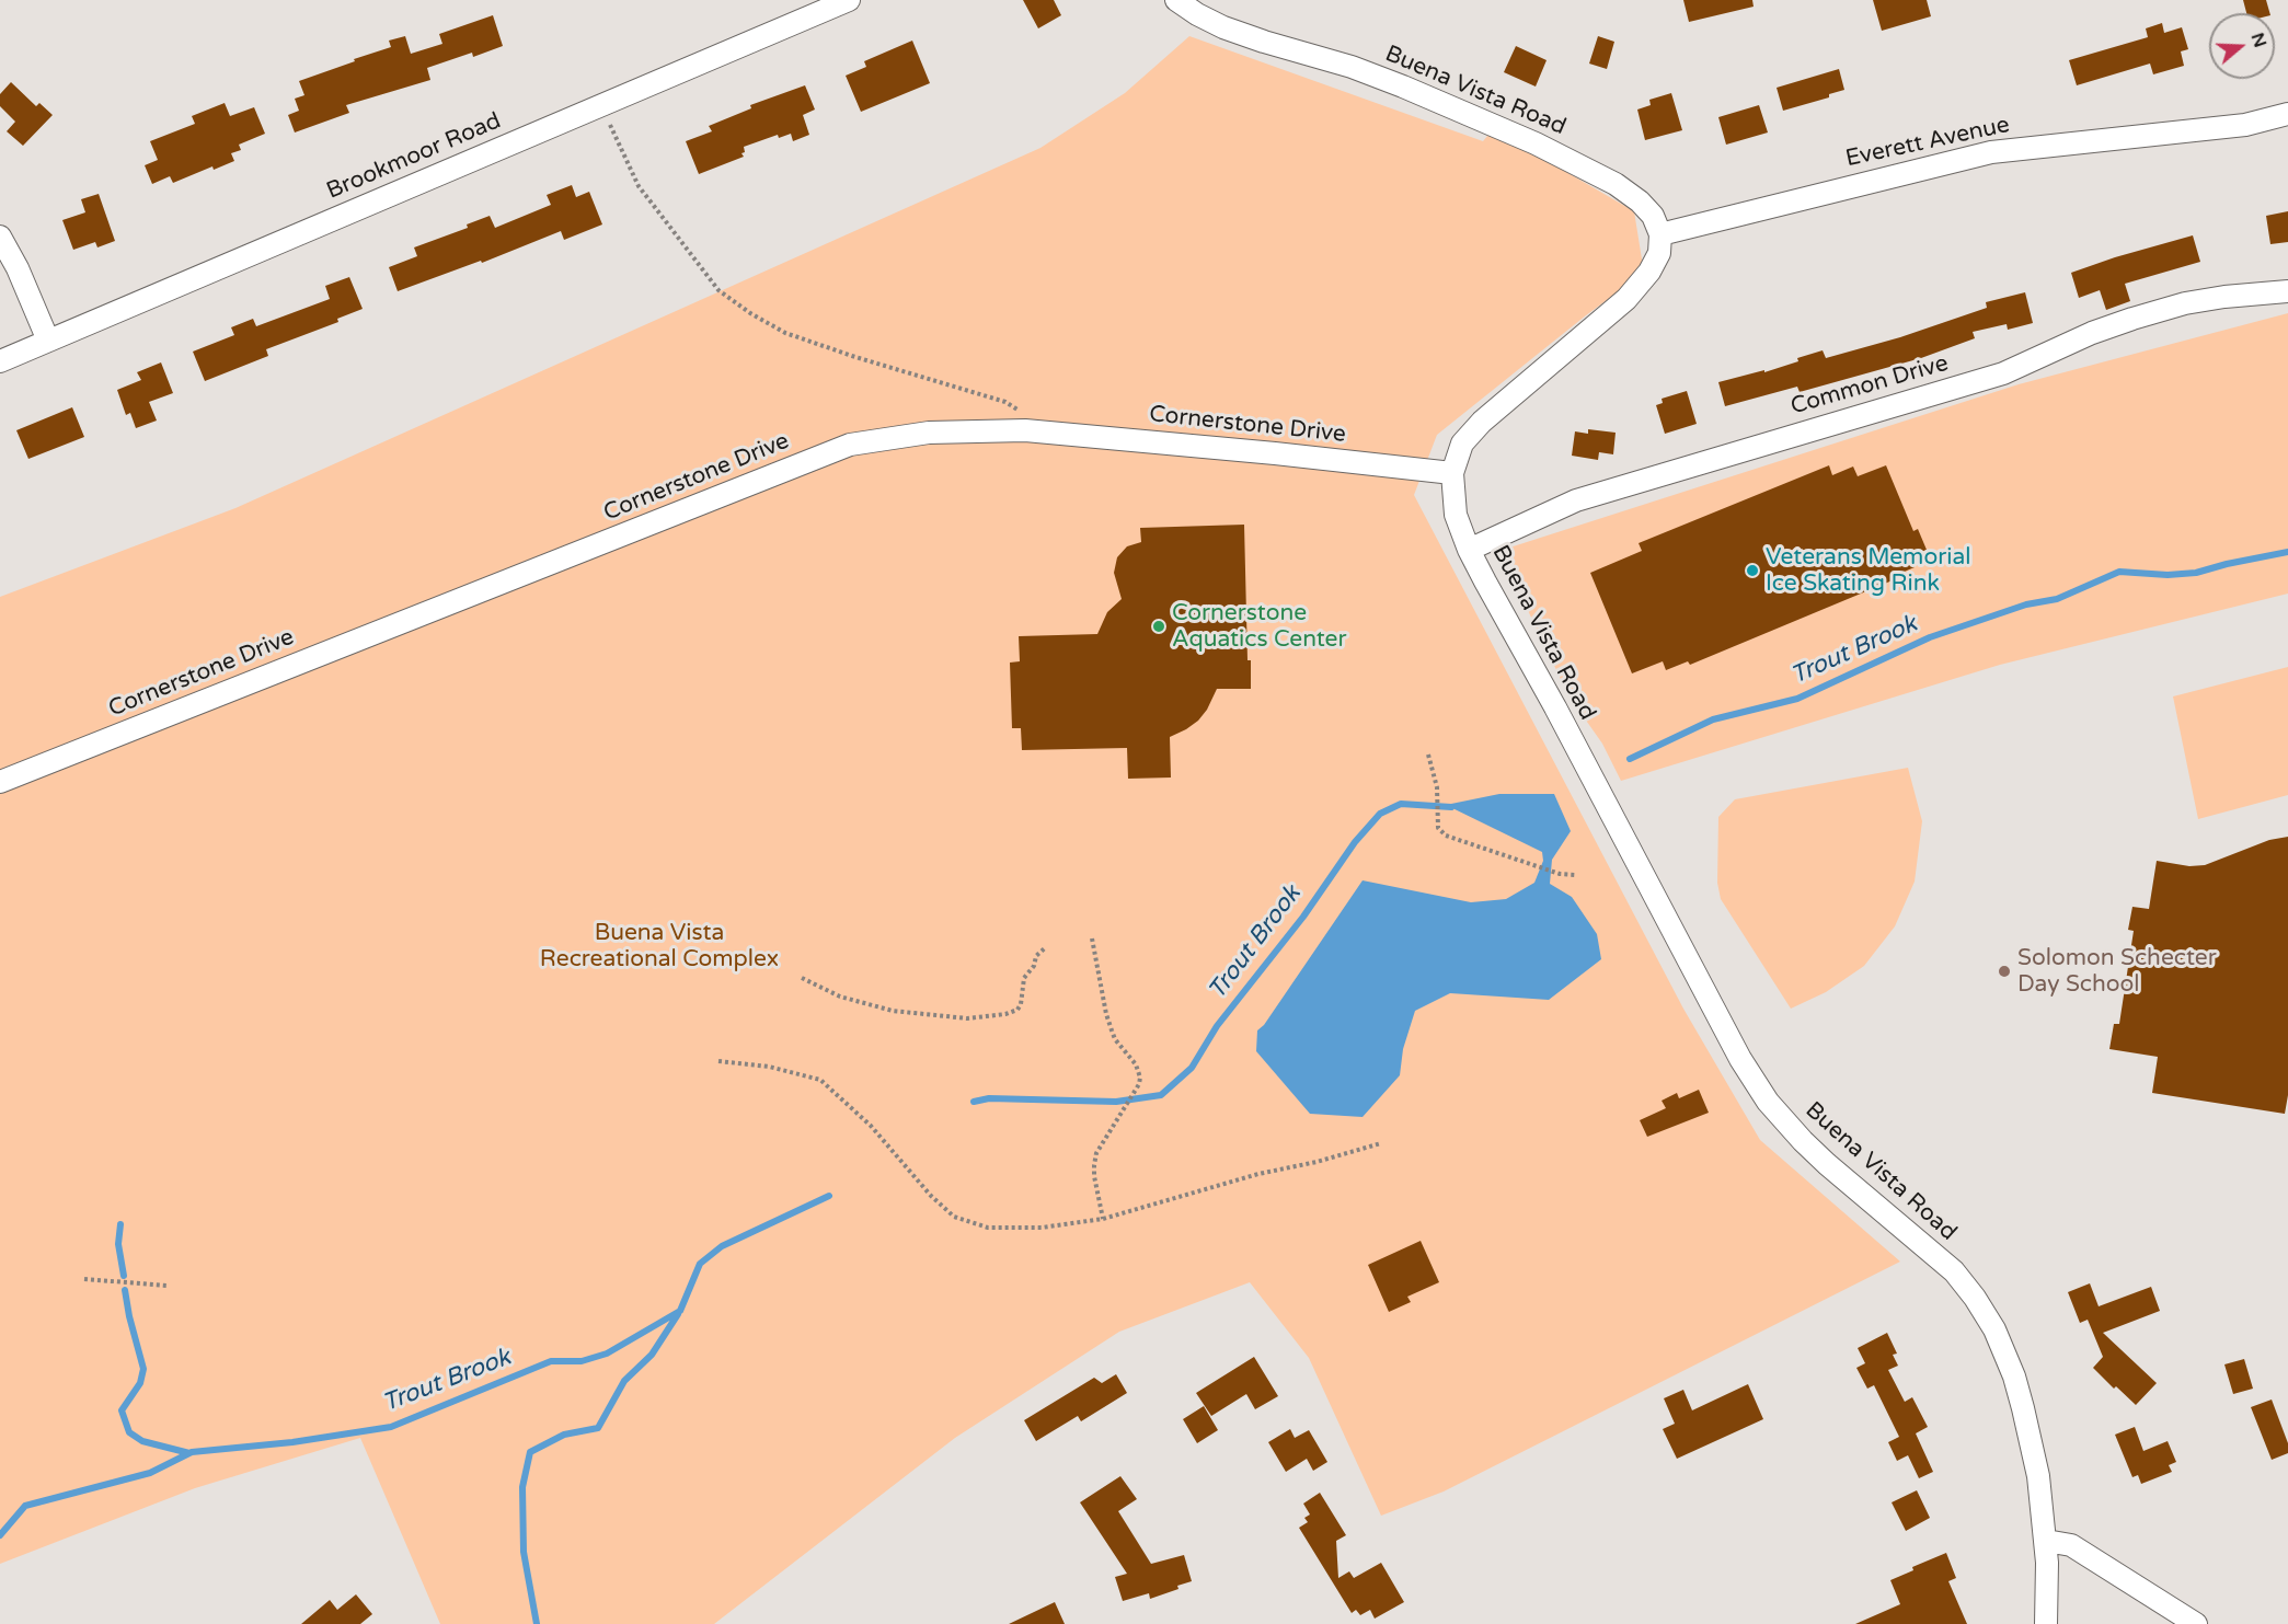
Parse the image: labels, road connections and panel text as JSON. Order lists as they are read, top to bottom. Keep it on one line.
{"streets":{"street":["Buena Vista Road","Everett Avenue","Brookmoor Road","Common Drive","Cornerstone Drive"]},"crossings":[["Buena Vista Road","Everett Avenue"],["Buena Vista Road","Common Drive"],["Buena Vista Road","Cornerstone Drive"]],"water":["Trout Brook"],"parks":["Buena Vista Recreational Complex"],"places":["Veterans Memorial Ice Skating Rink","Cornerstone Aquatics Center","Solomon Schecter Day School"],"north":"right"}
